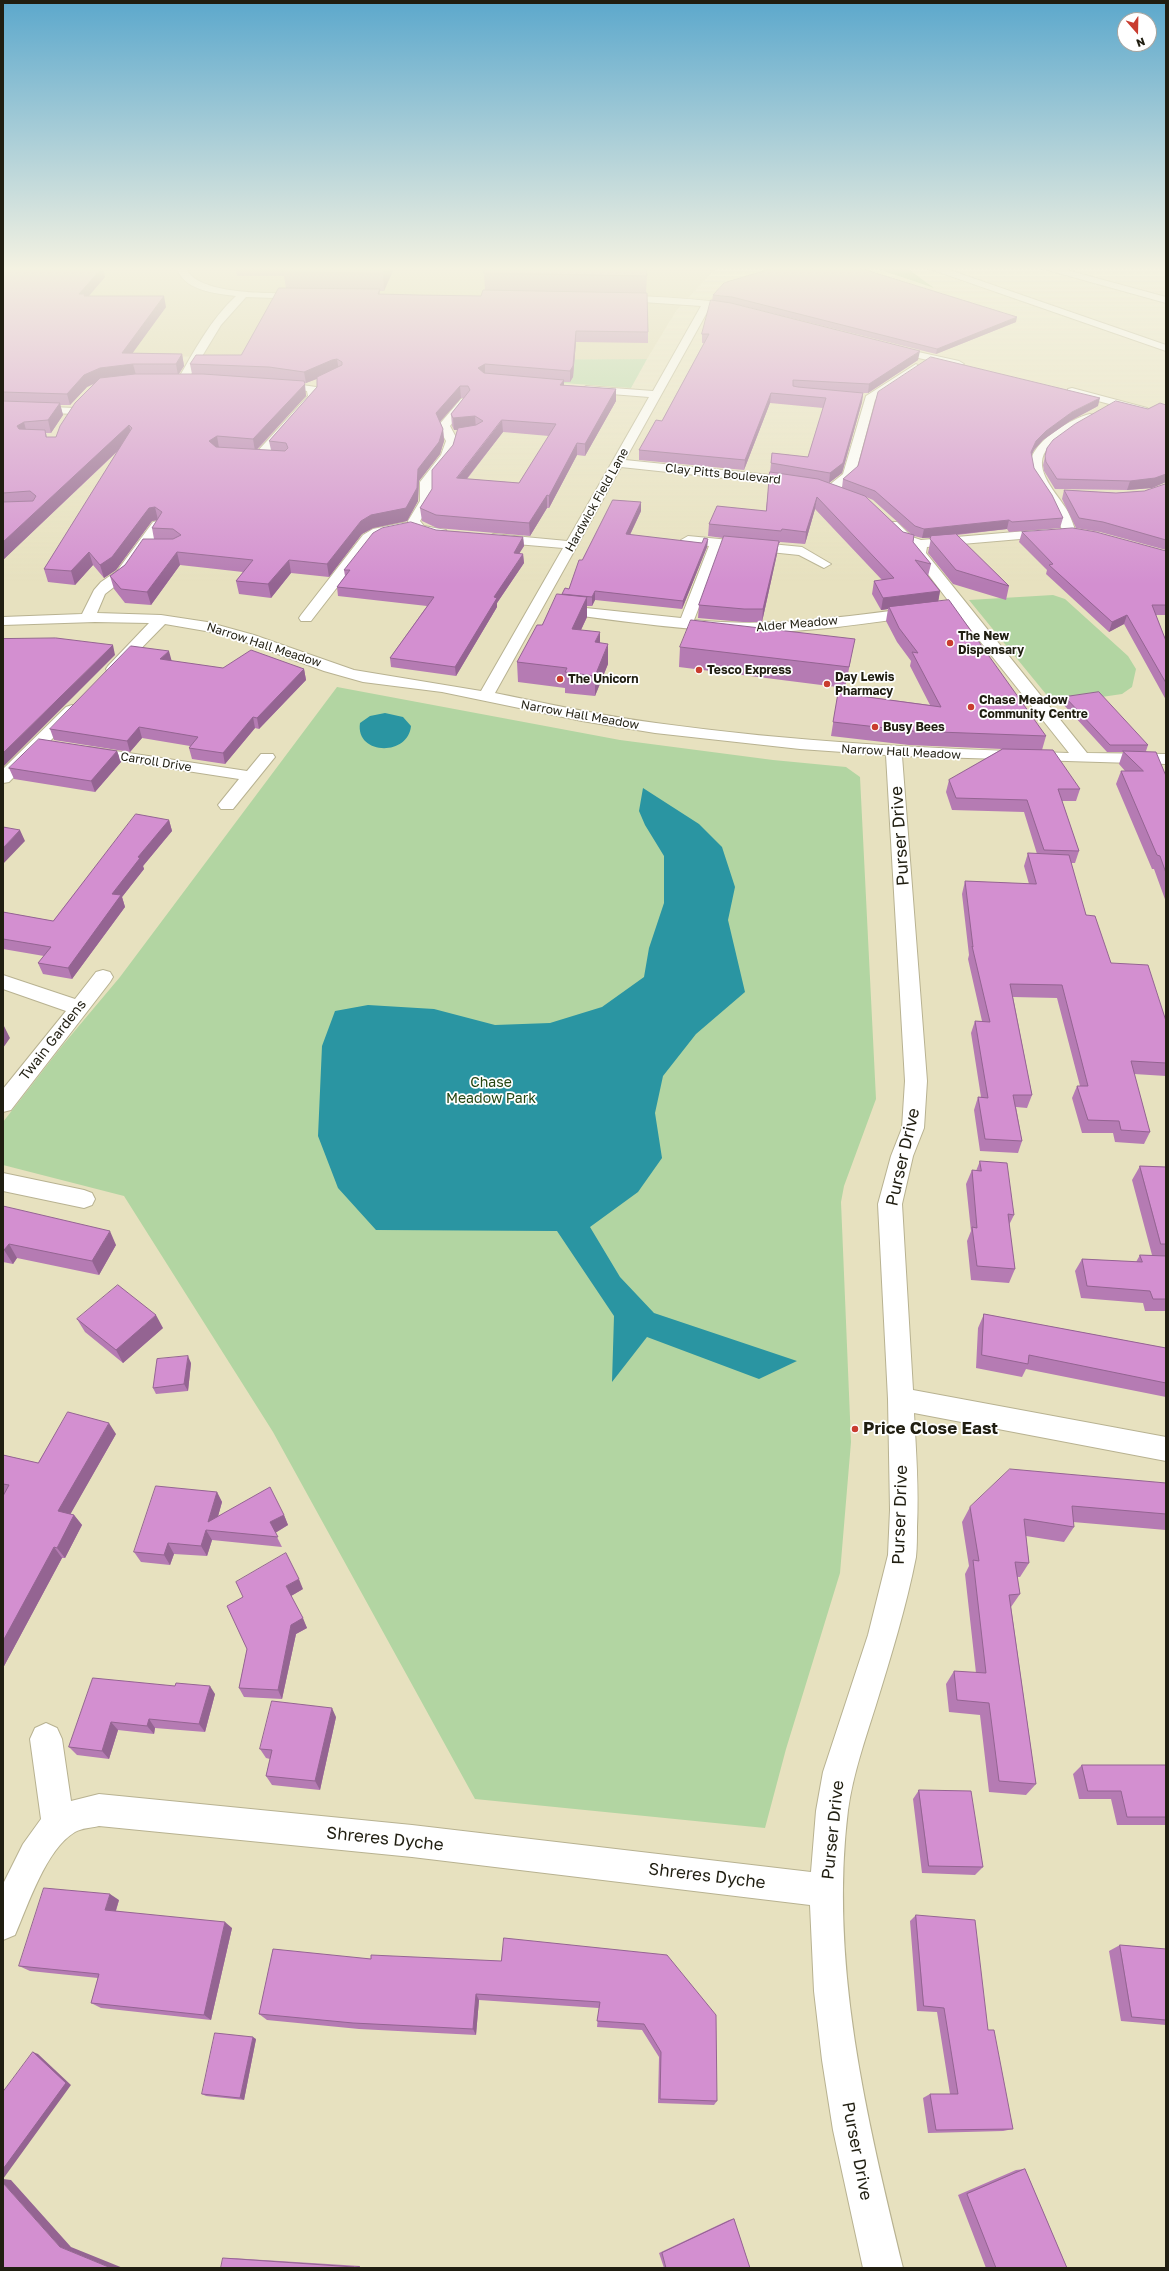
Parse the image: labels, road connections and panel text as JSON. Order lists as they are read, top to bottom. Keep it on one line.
{"streets":{"main road":["Clay Pitts Boulevard","Hardwick Field Lane","Alder Meadow","Narrow Hall Meadow","Carroll Drive","Purser Drive","Twain Gardens","Shreres Dyche"]},"crossings":[["Clay Pitts Boulevard","Hardwick Field Lane"],["Hardwick Field Lane","Alder Meadow"],["Hardwick Field Lane","Narrow Hall Meadow"],["Narrow Hall Meadow","Purser Drive"],["Purser Drive","Shreres Dyche"]],"parks":["Chase Meadow Park"],"places":["The New Dispensary","Tesco Express","The Unicorn","Day Lewis Pharmacy","Chase Meadow Community Centre","Busy Bees","Price Close East"],"north":"bottom"}
